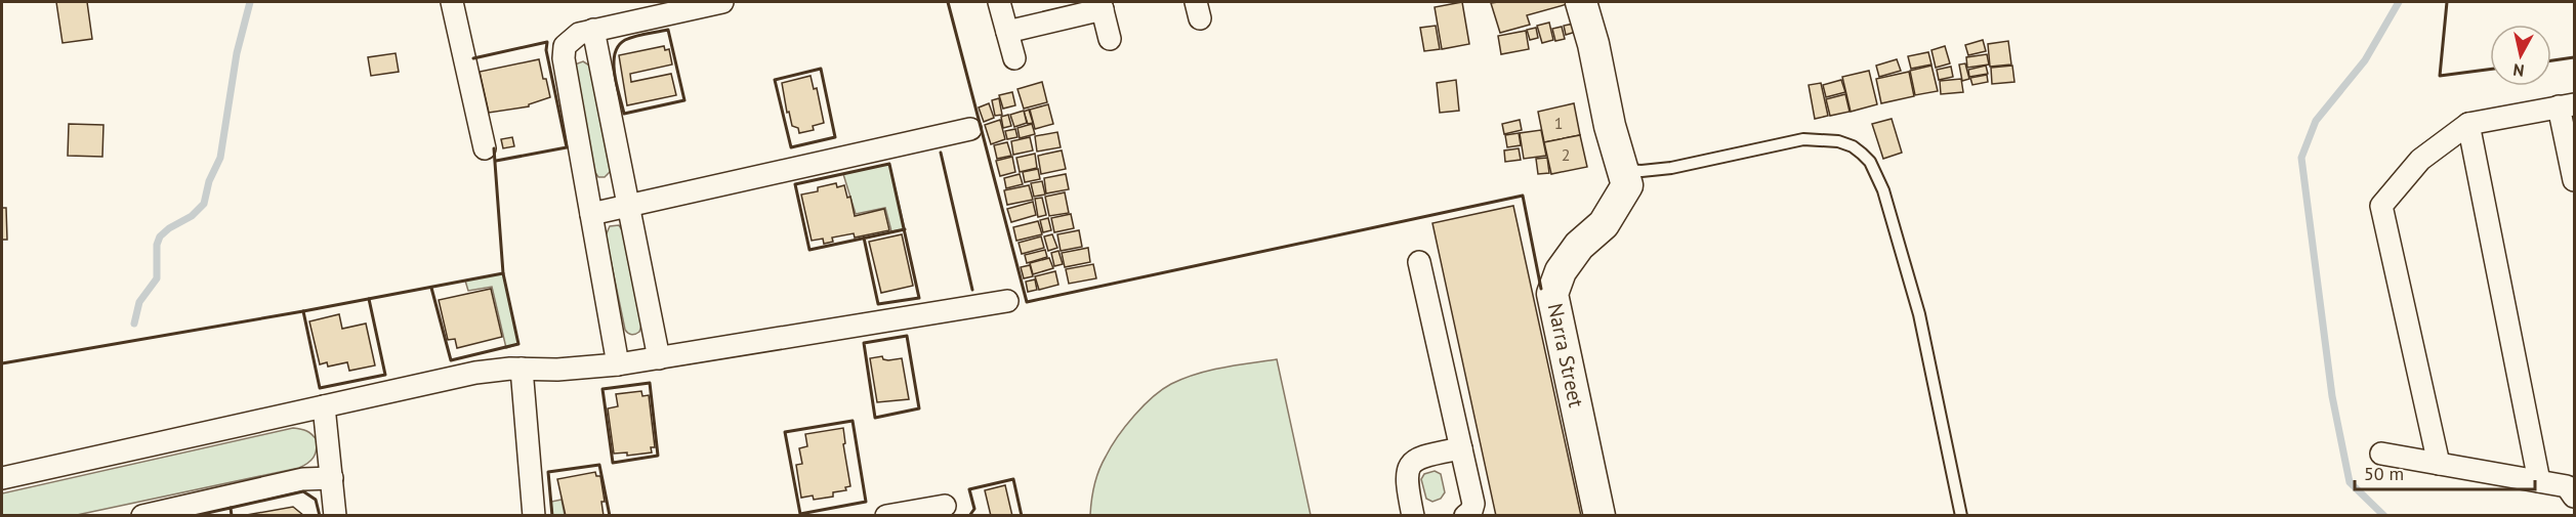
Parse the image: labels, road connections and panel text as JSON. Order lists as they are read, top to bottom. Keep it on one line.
{"streets":{"street":["Narra Street"]},"house_numbers":["1","2"],"scale_bar":"50 m","north":"bottom"}
